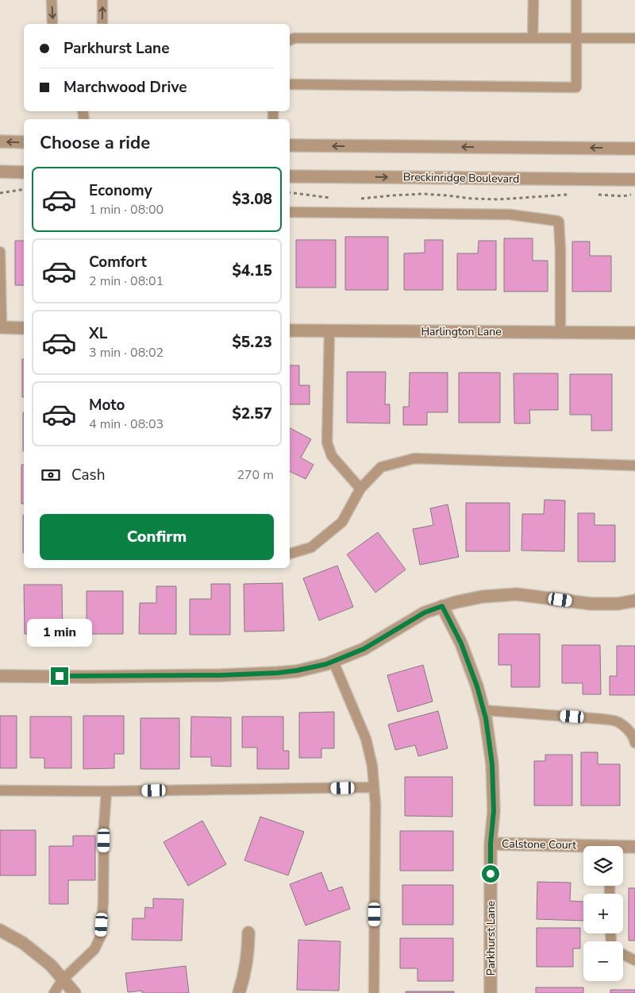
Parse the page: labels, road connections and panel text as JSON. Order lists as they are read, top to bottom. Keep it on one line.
{"streets":{"street":["Breckinridge Boulevard","Harlington Lane","Calstone Court","Parkhurst Lane"]},"crossings":[["Calstone Court","Parkhurst Lane"]],"page":{"banner":["Parkhurst Lane","Marchwood Drive"],"heading":"Choose a ride","list":[{"name":"Economy","note":"1 min · 08:00","value":"$3.08"},{"name":"Comfort","note":"2 min · 08:01","value":"$4.15"},{"name":"XL","note":"3 min · 08:02","value":"$5.23"},{"name":"Moto","note":"4 min · 08:03","value":"$2.57"}],"pay":["Cash","270 m"],"buttons":"Confirm","bubble":"1 min","map_buttons":["+","−"]}}
